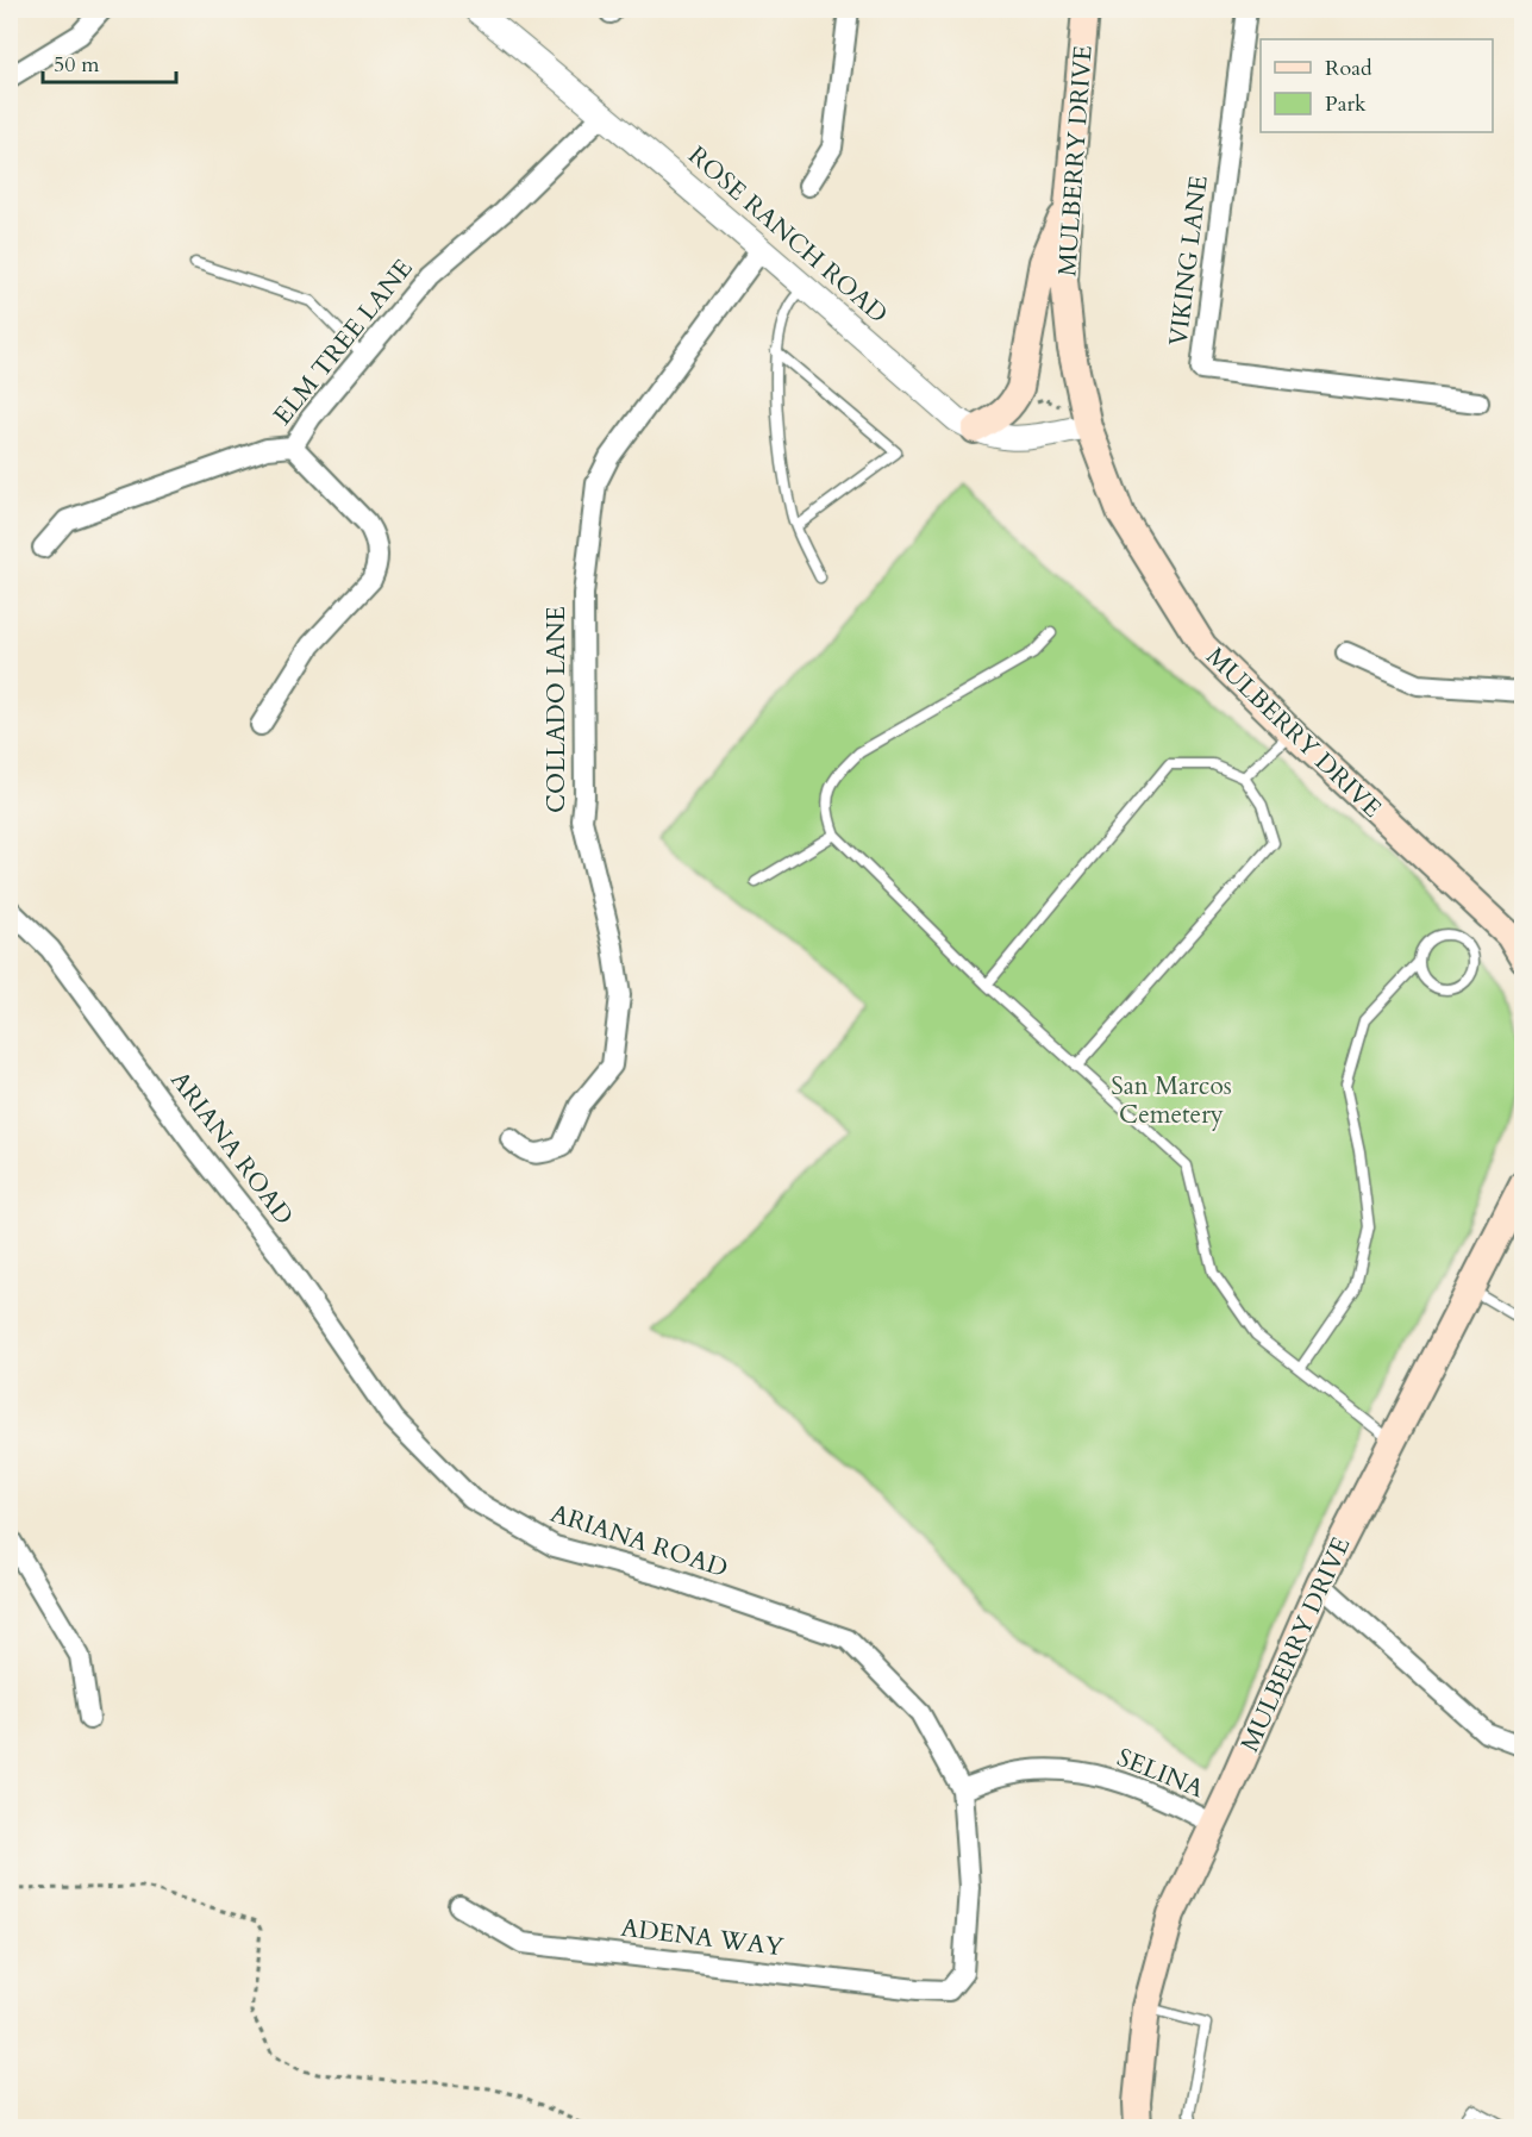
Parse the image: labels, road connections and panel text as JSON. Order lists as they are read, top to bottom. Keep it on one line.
{"streets":{"main road":["MULBERRY DRIVE"],"street":["ROSE RANCH ROAD","VIKING LANE","ELM TREE LANE","COLLADO LANE","ARIANA ROAD","SELINA","ADENA WAY"]},"crossings":[["MULBERRY DRIVE","ROSE RANCH ROAD"],["MULBERRY DRIVE","SELINA"],["ROSE RANCH ROAD","ELM TREE LANE"],["ROSE RANCH ROAD","COLLADO LANE"],["ARIANA ROAD","SELINA"],["ARIANA ROAD","ADENA WAY"]],"parks":["San Marcos Cemetery"],"legend":["Road","Park"],"scale_bar":"50 m"}
